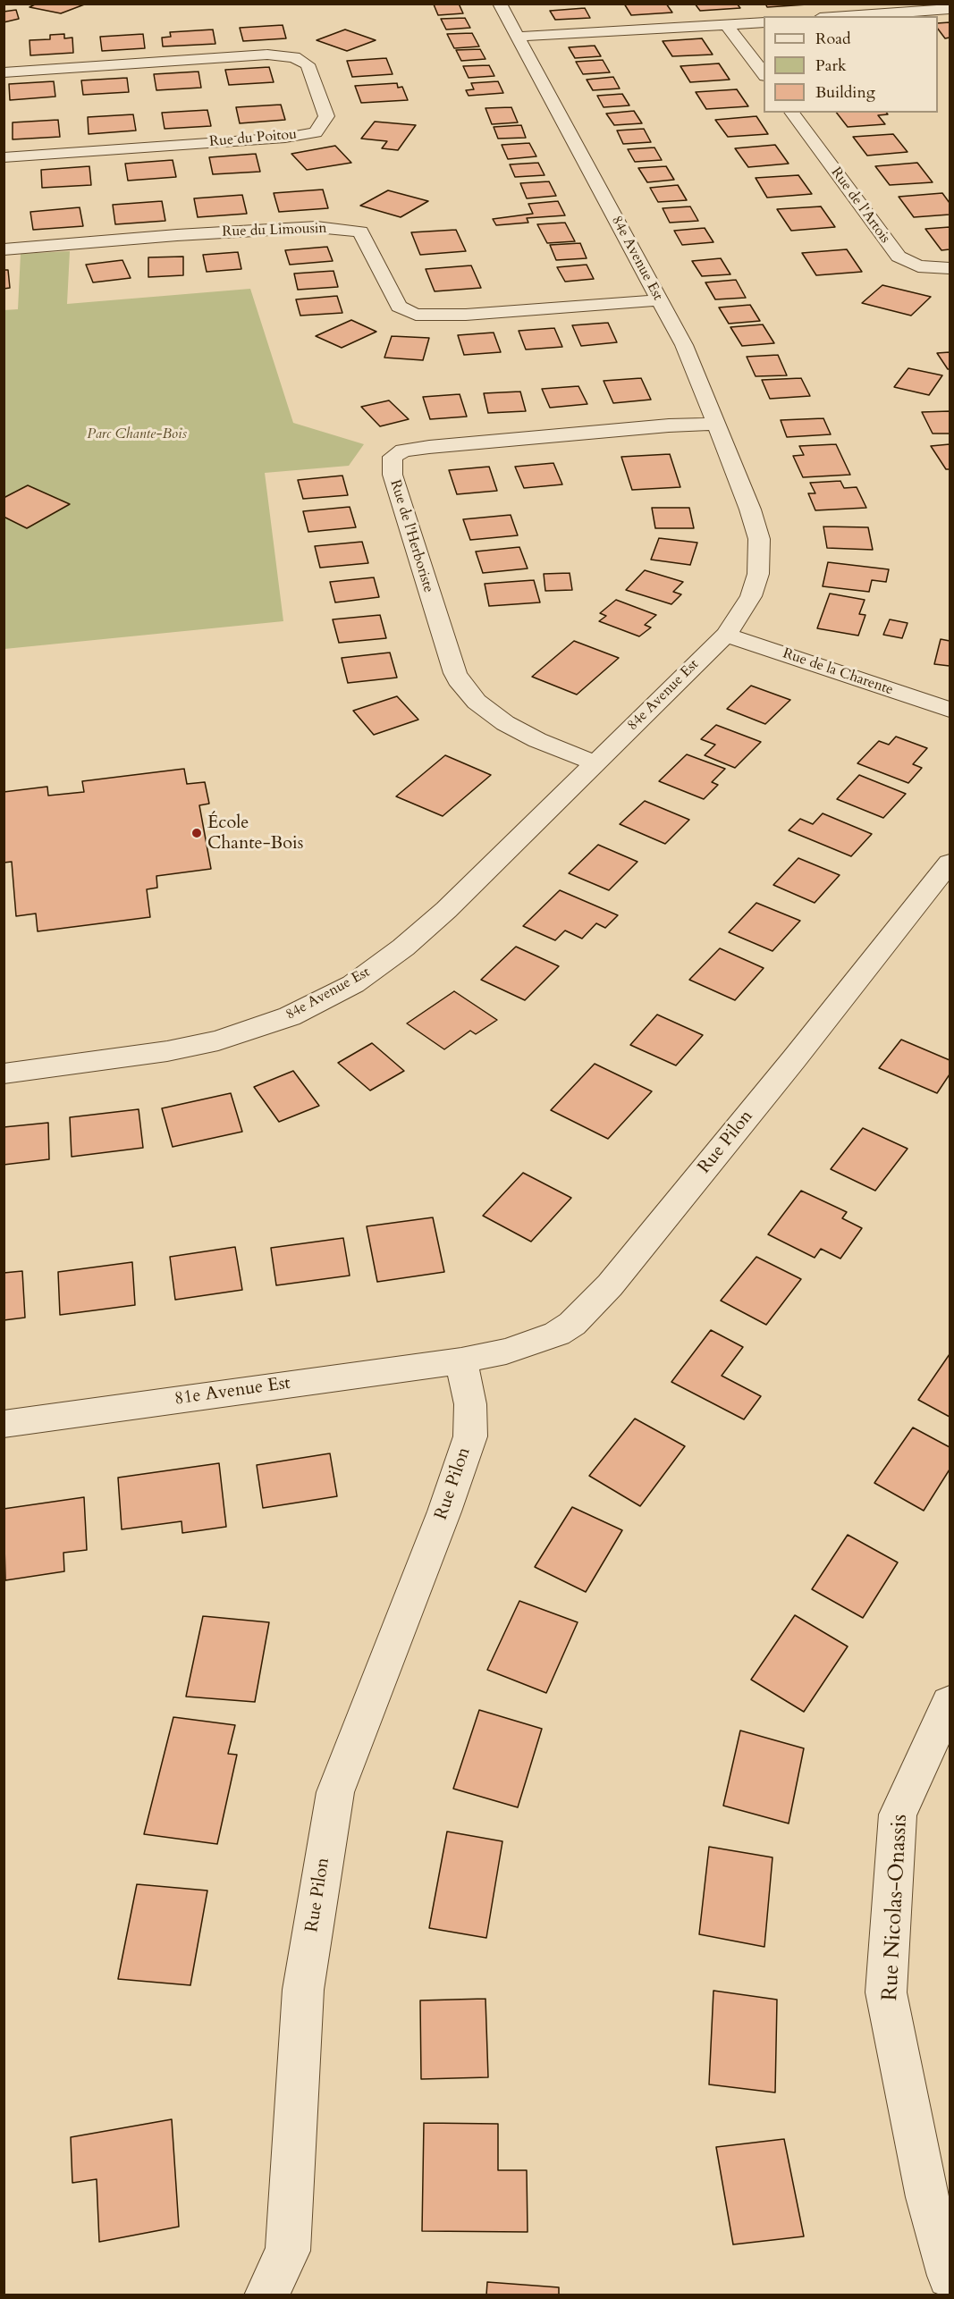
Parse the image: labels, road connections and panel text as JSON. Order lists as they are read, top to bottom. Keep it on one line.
{"streets":{"street":["Rue du Poitou","Rue de l'Artois","Rue du Limousin","84e Avenue Est","Rue de l'Herboriste","Rue de la Charente","Rue Pilon","81e Avenue Est","Rue Nicolas-Onassis"]},"crossings":[["Rue du Limousin","84e Avenue Est"],["84e Avenue Est","Rue de l'Herboriste"],["84e Avenue Est","Rue de la Charente"],["Rue Pilon","81e Avenue Est"]],"parks":["Parc Chante-Bois"],"places":["École Chante-Bois"],"legend":["Road","Park","Building"]}
